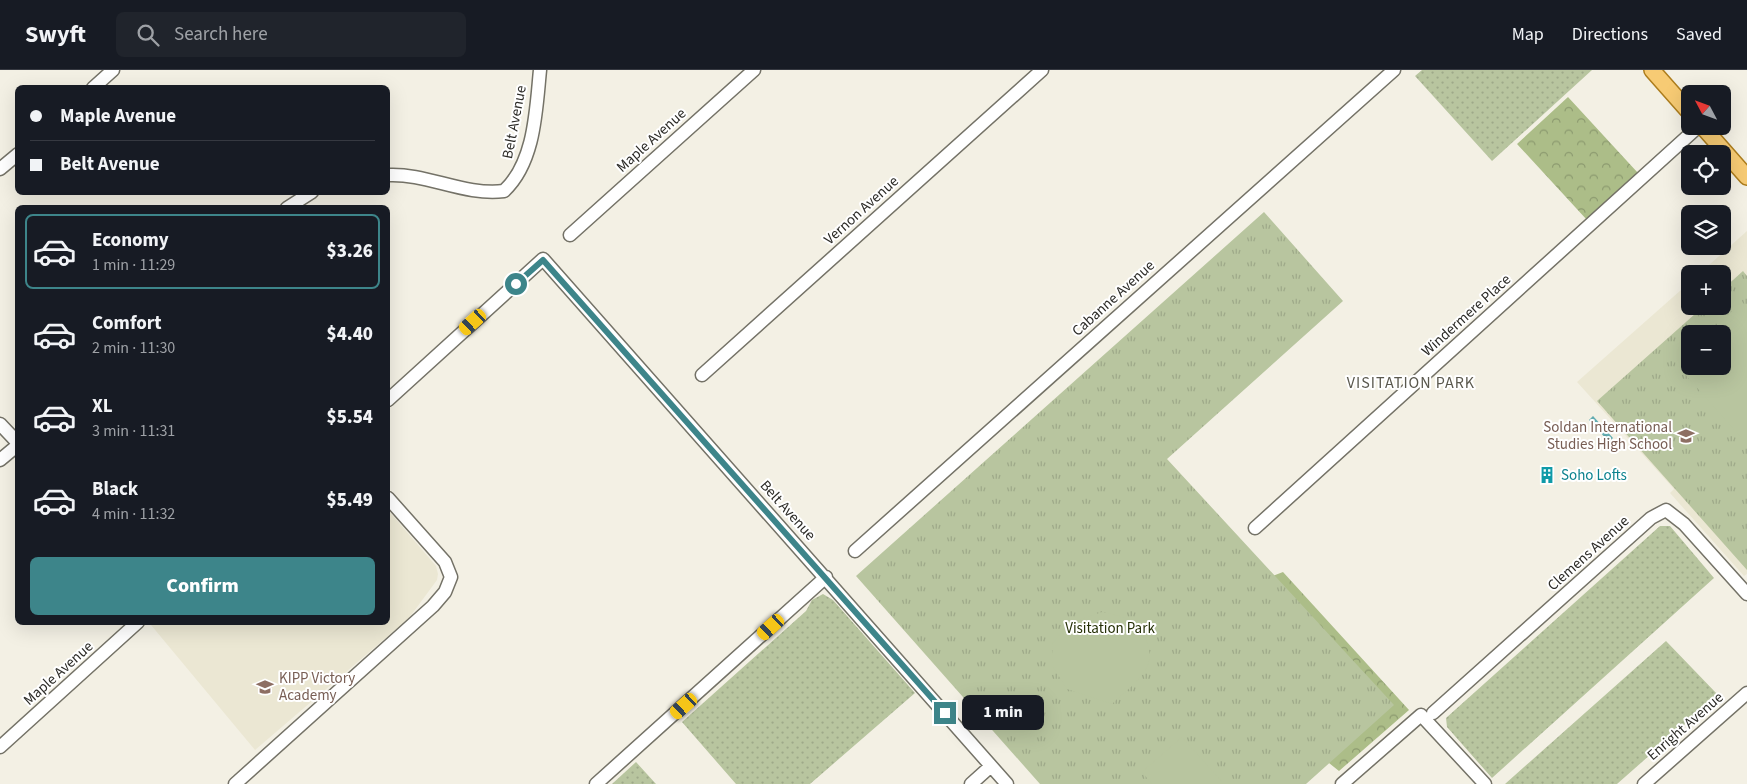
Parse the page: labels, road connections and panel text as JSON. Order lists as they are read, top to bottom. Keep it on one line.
{"streets":{"street":["Belt Avenue","Maple Avenue","Vernon Avenue","Cabanne Avenue","Windermere Place","Clemens Avenue","Enright Avenue"]},"districts":["VISITATION PARK"],"parks":["Visitation Park"],"places":{"school or university":["Soldan International Studies High School","KIPP Victory Academy"],"building":["Soho Lofts"]},"north":"top left","page":{"header":"Swyft","search":"Search here","nav":["Map","Directions","Saved"],"map_buttons":["+","−"],"banner":["Maple Avenue","Belt Avenue"],"list":[{"name":"Economy","note":"1 min · 11:29","value":"$3.26"},{"name":"Comfort","note":"2 min · 11:30","value":"$4.40"},{"name":"XL","note":"3 min · 11:31","value":"$5.54"},{"name":"Black","note":"4 min · 11:32","value":"$5.49"}],"buttons":"Confirm","bubble":"1 min"}}
